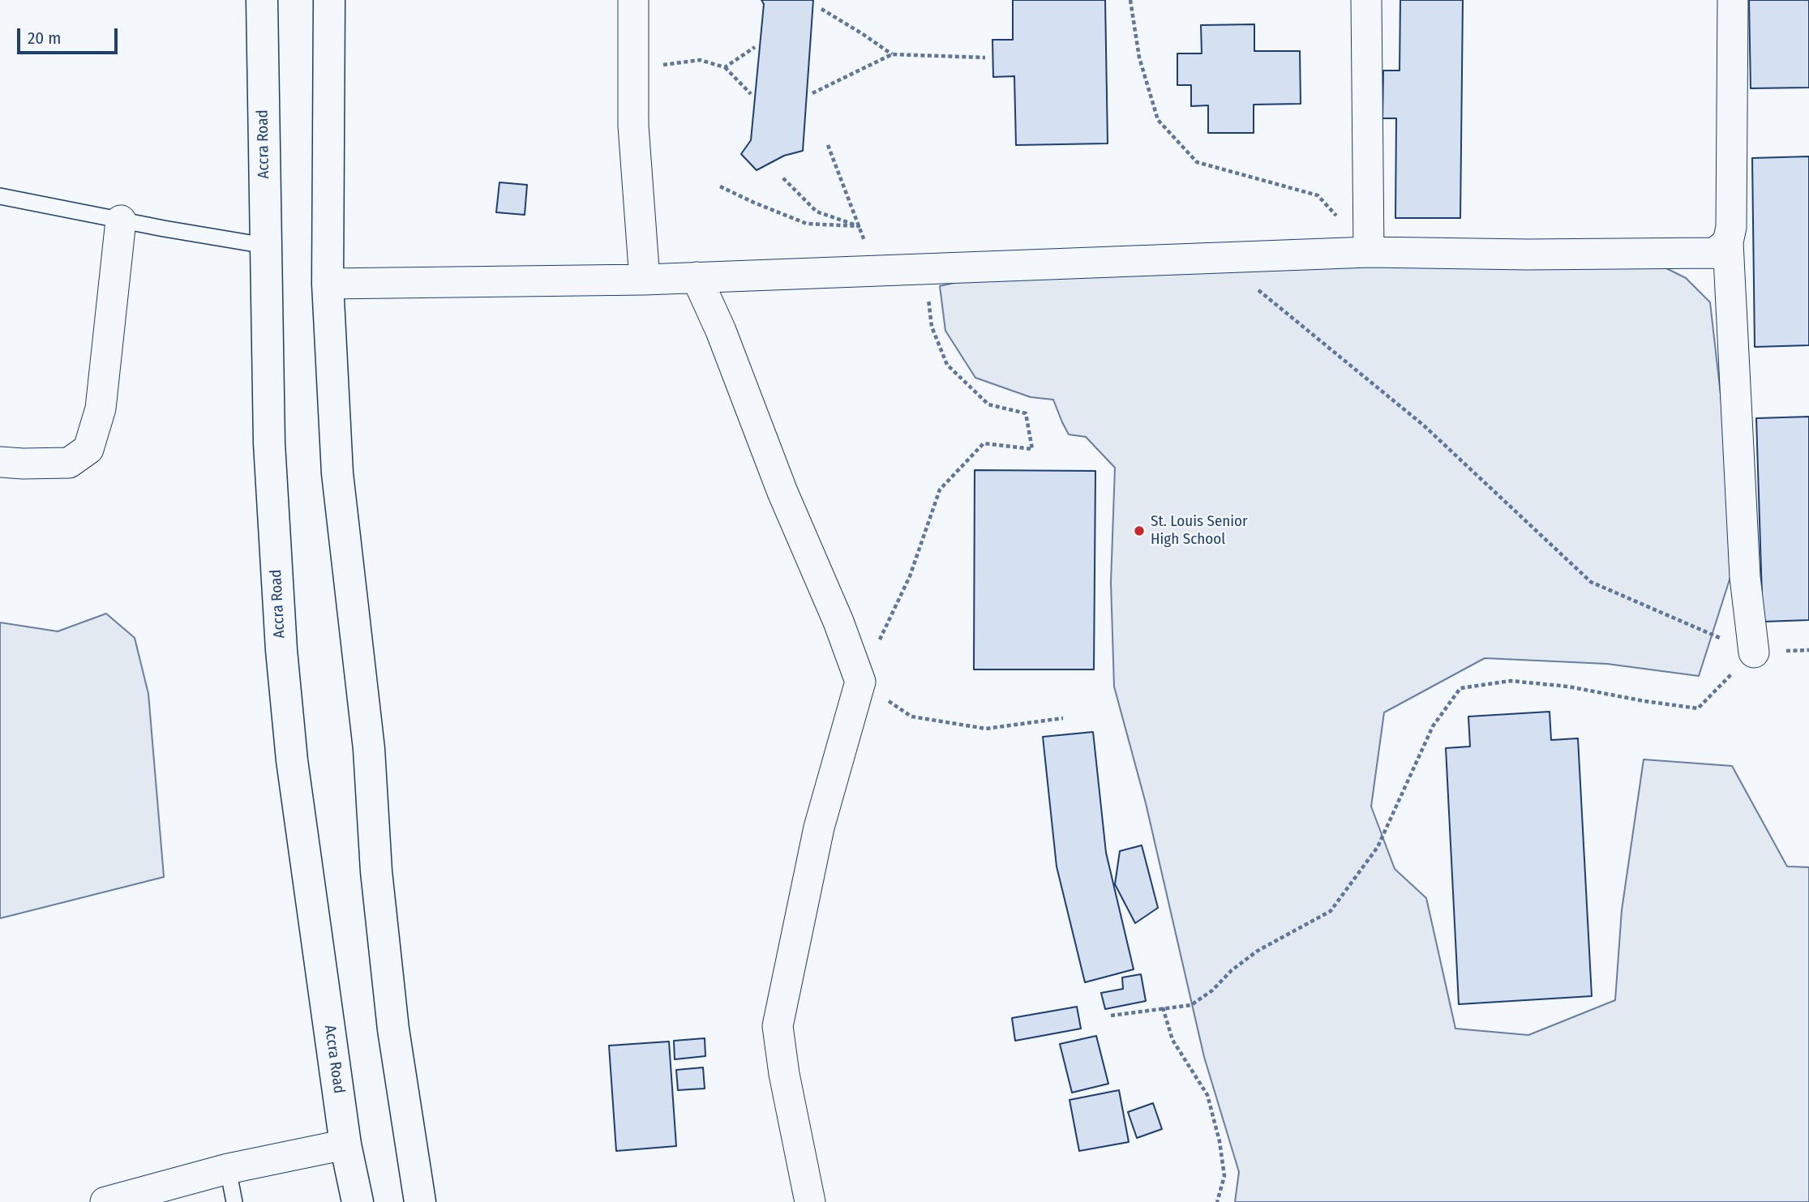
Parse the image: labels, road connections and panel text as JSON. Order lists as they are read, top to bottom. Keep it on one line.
{"streets":{"highway":["Accra Road"]},"places":["St. Louis Senior High School"],"scale_bar":"20 m"}
